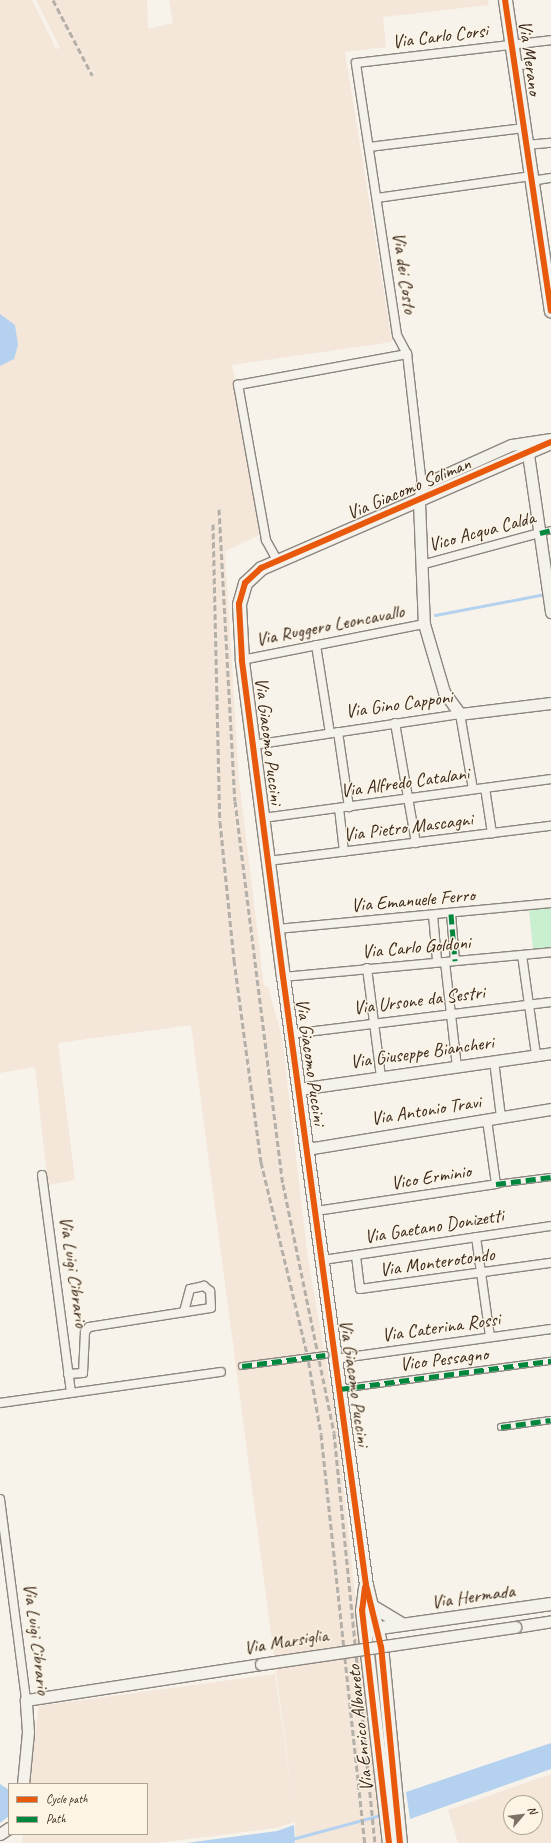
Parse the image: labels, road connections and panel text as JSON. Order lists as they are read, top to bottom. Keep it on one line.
{"streets":{"main road":["Via Merano","Via Giacomo Soliman","Via Giacomo Puccini","Via Hermada","Via Enrico Albareto"],"street":["Via Carlo Corsi","Via dei Costo","Vico Acqua Calda","Via Ruggero Leoncavallo","Via Gino Capponi","Via Alfredo Catalani","Via Pietro Mascagni","Via Emanuele Ferro","Via Carlo Goldoni","Via Ursone da Sestri","Via Giuseppe Biancheri","Via Antonio Travi","Vico Erminio","Via Gaetano Donizetti","Via Monterotondo","Via Luigi Cibrario","Via Caterina Rossi","Vico Pessagno","Via Marsiglia"]},"crossings":[["Via Carlo Corsi","Via Merano"],["Via Carlo Corsi","Via dei Costo"],["Via dei Costo","Via Giacomo Soliman"],["Via Giacomo Soliman","Via Giacomo Puccini"],["Via Ruggero Leoncavallo","Via Giacomo Puccini"],["Via Gino Capponi","Via Giacomo Puccini"],["Via Giacomo Puccini","Via Alfredo Catalani"],["Via Giacomo Puccini","Via Pietro Mascagni"],["Via Giacomo Puccini","Via Emanuele Ferro"],["Via Giacomo Puccini","Via Carlo Goldoni"],["Via Giacomo Puccini","Via Ursone da Sestri"],["Via Giacomo Puccini","Via Giuseppe Biancheri"],["Via Giacomo Puccini","Via Antonio Travi"],["Via Giacomo Puccini","Vico Erminio"],["Via Giacomo Puccini","Via Gaetano Donizetti"],["Via Giacomo Puccini","Via Caterina Rossi"],["Via Giacomo Puccini","Vico Pessagno"],["Via Giacomo Puccini","Via Enrico Albareto"],["Via Gaetano Donizetti","Via Monterotondo"],["Via Luigi Cibrario","Via Marsiglia"],["Via Hermada","Via Enrico Albareto"]],"legend":["Cycle path","Path"],"north":"top right"}
